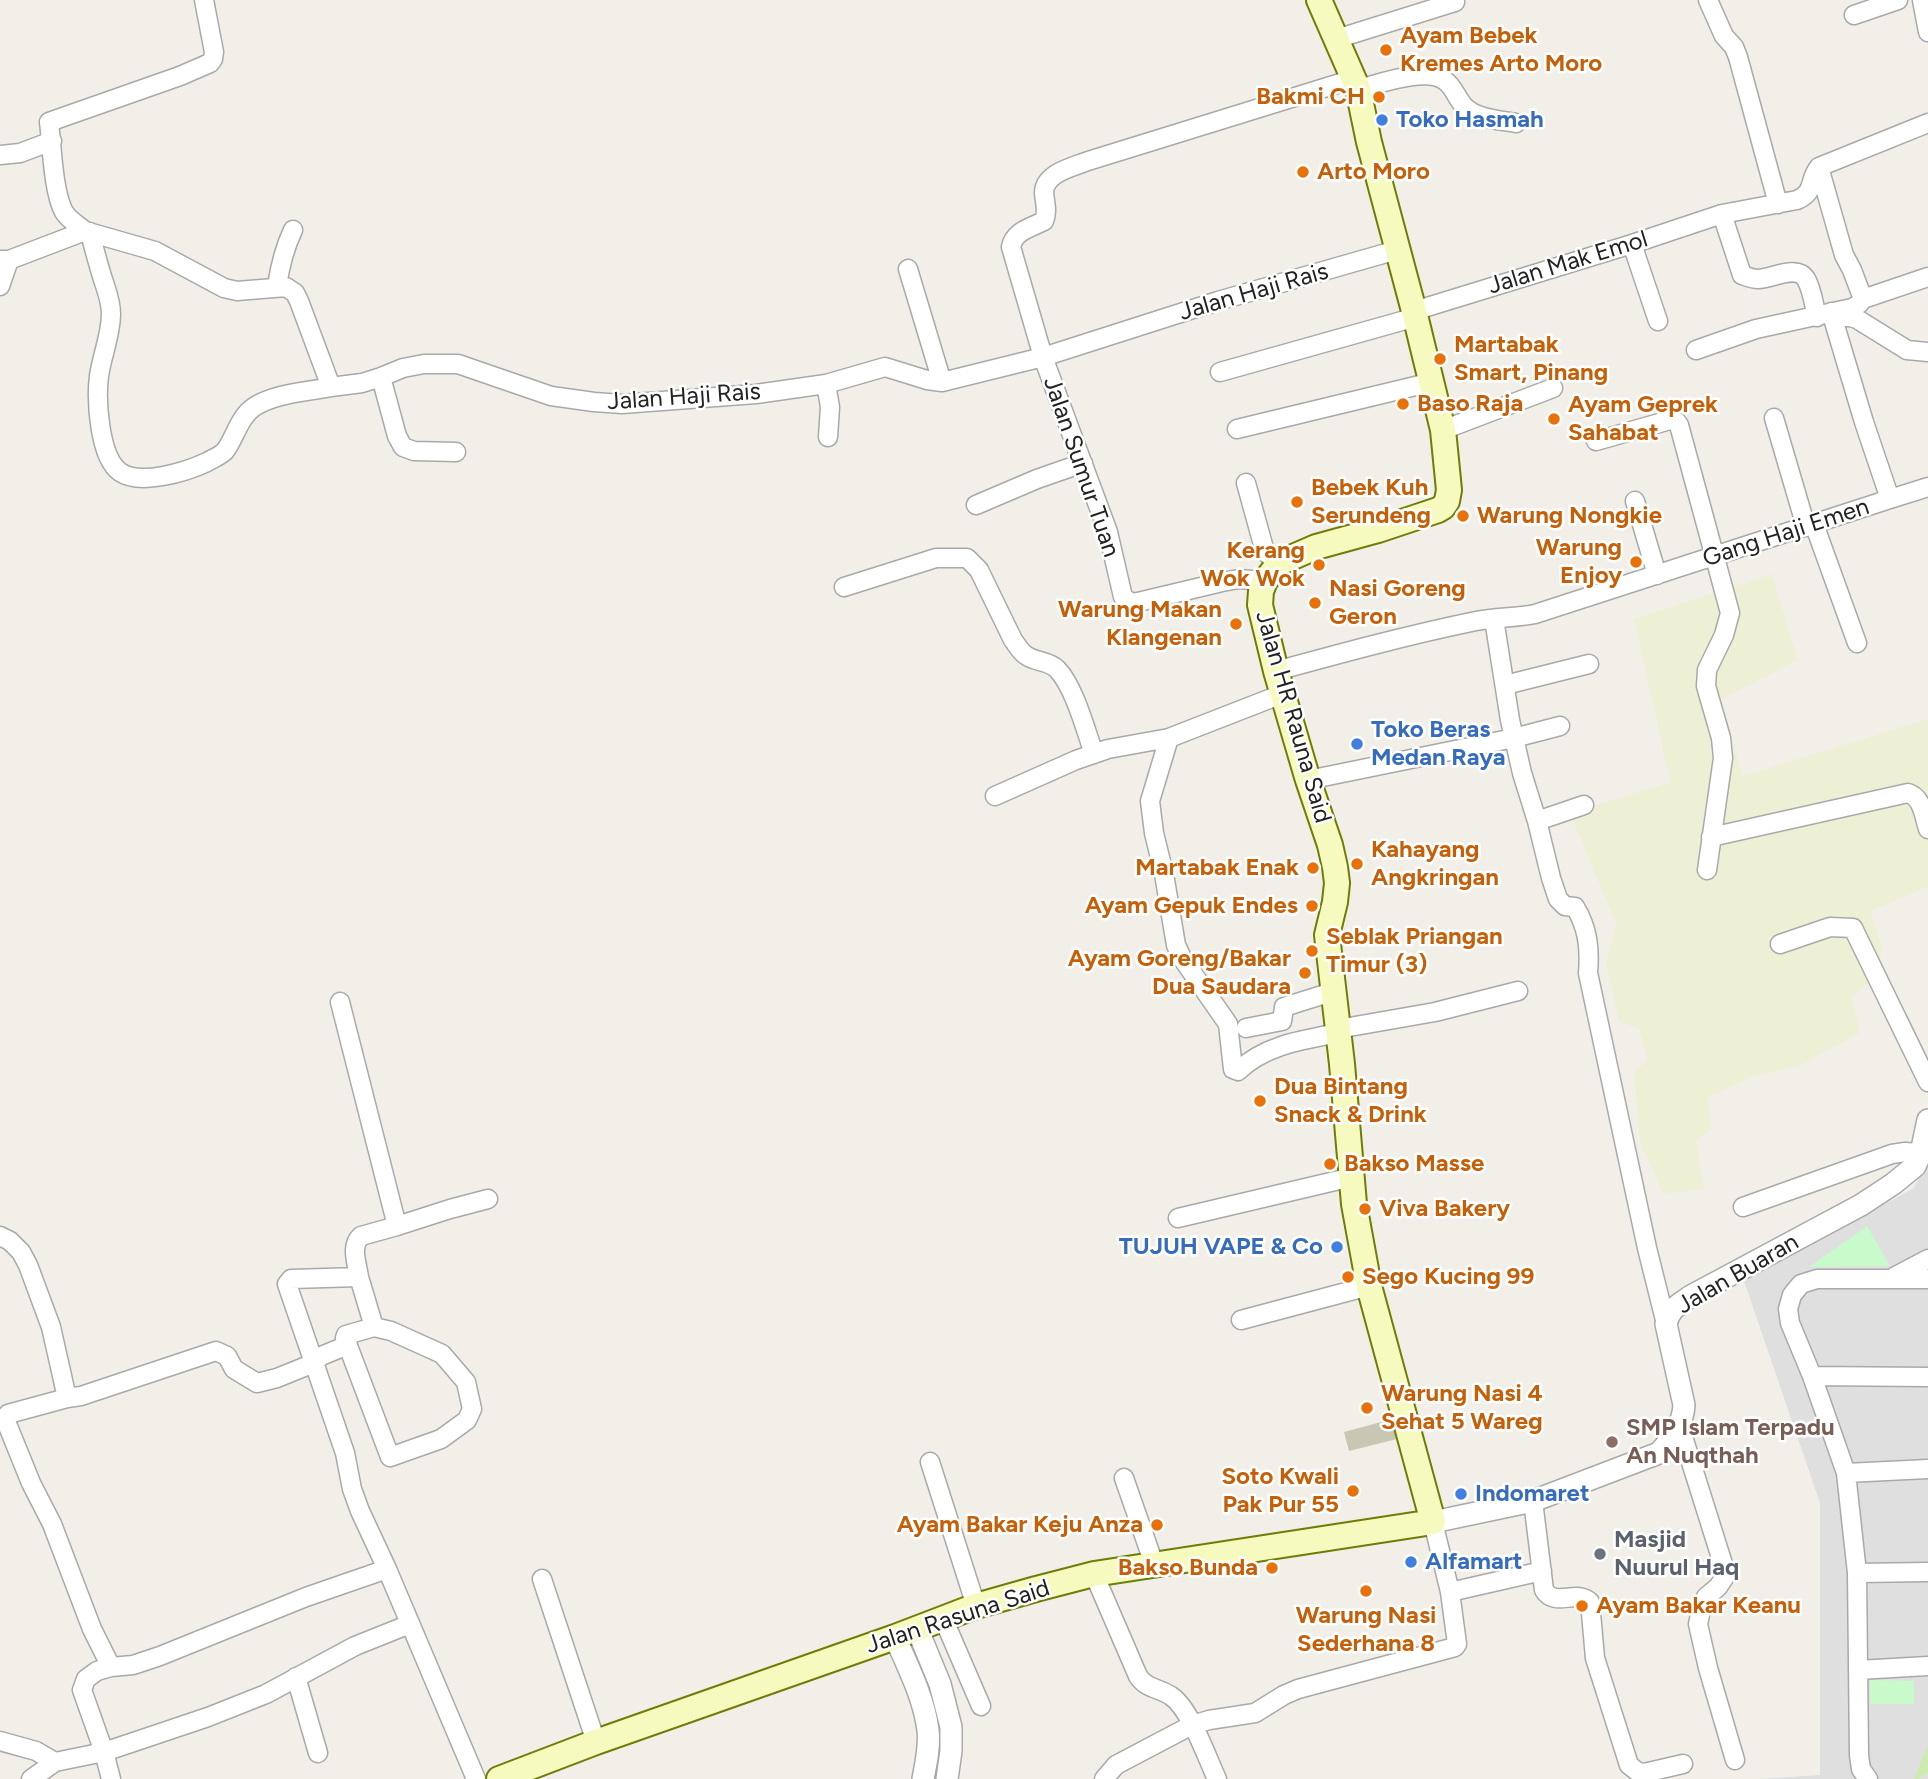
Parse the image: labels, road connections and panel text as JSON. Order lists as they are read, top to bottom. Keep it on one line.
{"streets":{"main road":["Jalan HR Rauna Said","Jalan Rasuna Said"],"street":["Jalan Mak Emol","Jalan Haji Rais","Jalan Sumur Tuan","Gang Haji Emen","Jalan Buaran"]},"crossings":[["Jalan Mak Emol","Gang Haji Emen"],["Jalan Haji Rais","Jalan Sumur Tuan"],["Jalan Sumur Tuan","Jalan HR Rauna Said"],["Gang Haji Emen","Jalan HR Rauna Said"],["Jalan HR Rauna Said","Jalan Rasuna Said"]],"places":["Ayam Bebek Kremes Arto Moro","Bakmi CH","Toko Hasmah","Arto Moro","Martabak Smart, Pinang","Baso Raja","Ayam Geprek Sahabat","Bebek Kuh Serundeng","Warung Nongkie","Warung Enjoy","Kerang Wok Wok","Nasi Goreng Geron","Warung Makan Klangenan","Toko Beras Medan Raya","Kahayang Angkringan","Martabak Enak","Ayam Gepuk Endes","Seblak Priangan Timur (3)","Ayam Goreng/Bakar Dua Saudara","Dua Bintang Snack & Drink","Bakso Masse","Viva Bakery","TUJUH VAPE & Co","Sego Kucing 99","Warung Nasi 4 Sehat 5 Wareg","SMP Islam Terpadu An Nuqthah","Soto Kwali Pak Pur 55","Indomaret","Ayam Bakar Keju Anza","Masjid Nuurul Haq","Alfamart","Bakso Bunda","Warung Nasi Sederhana 8","Ayam Bakar Keanu"]}
